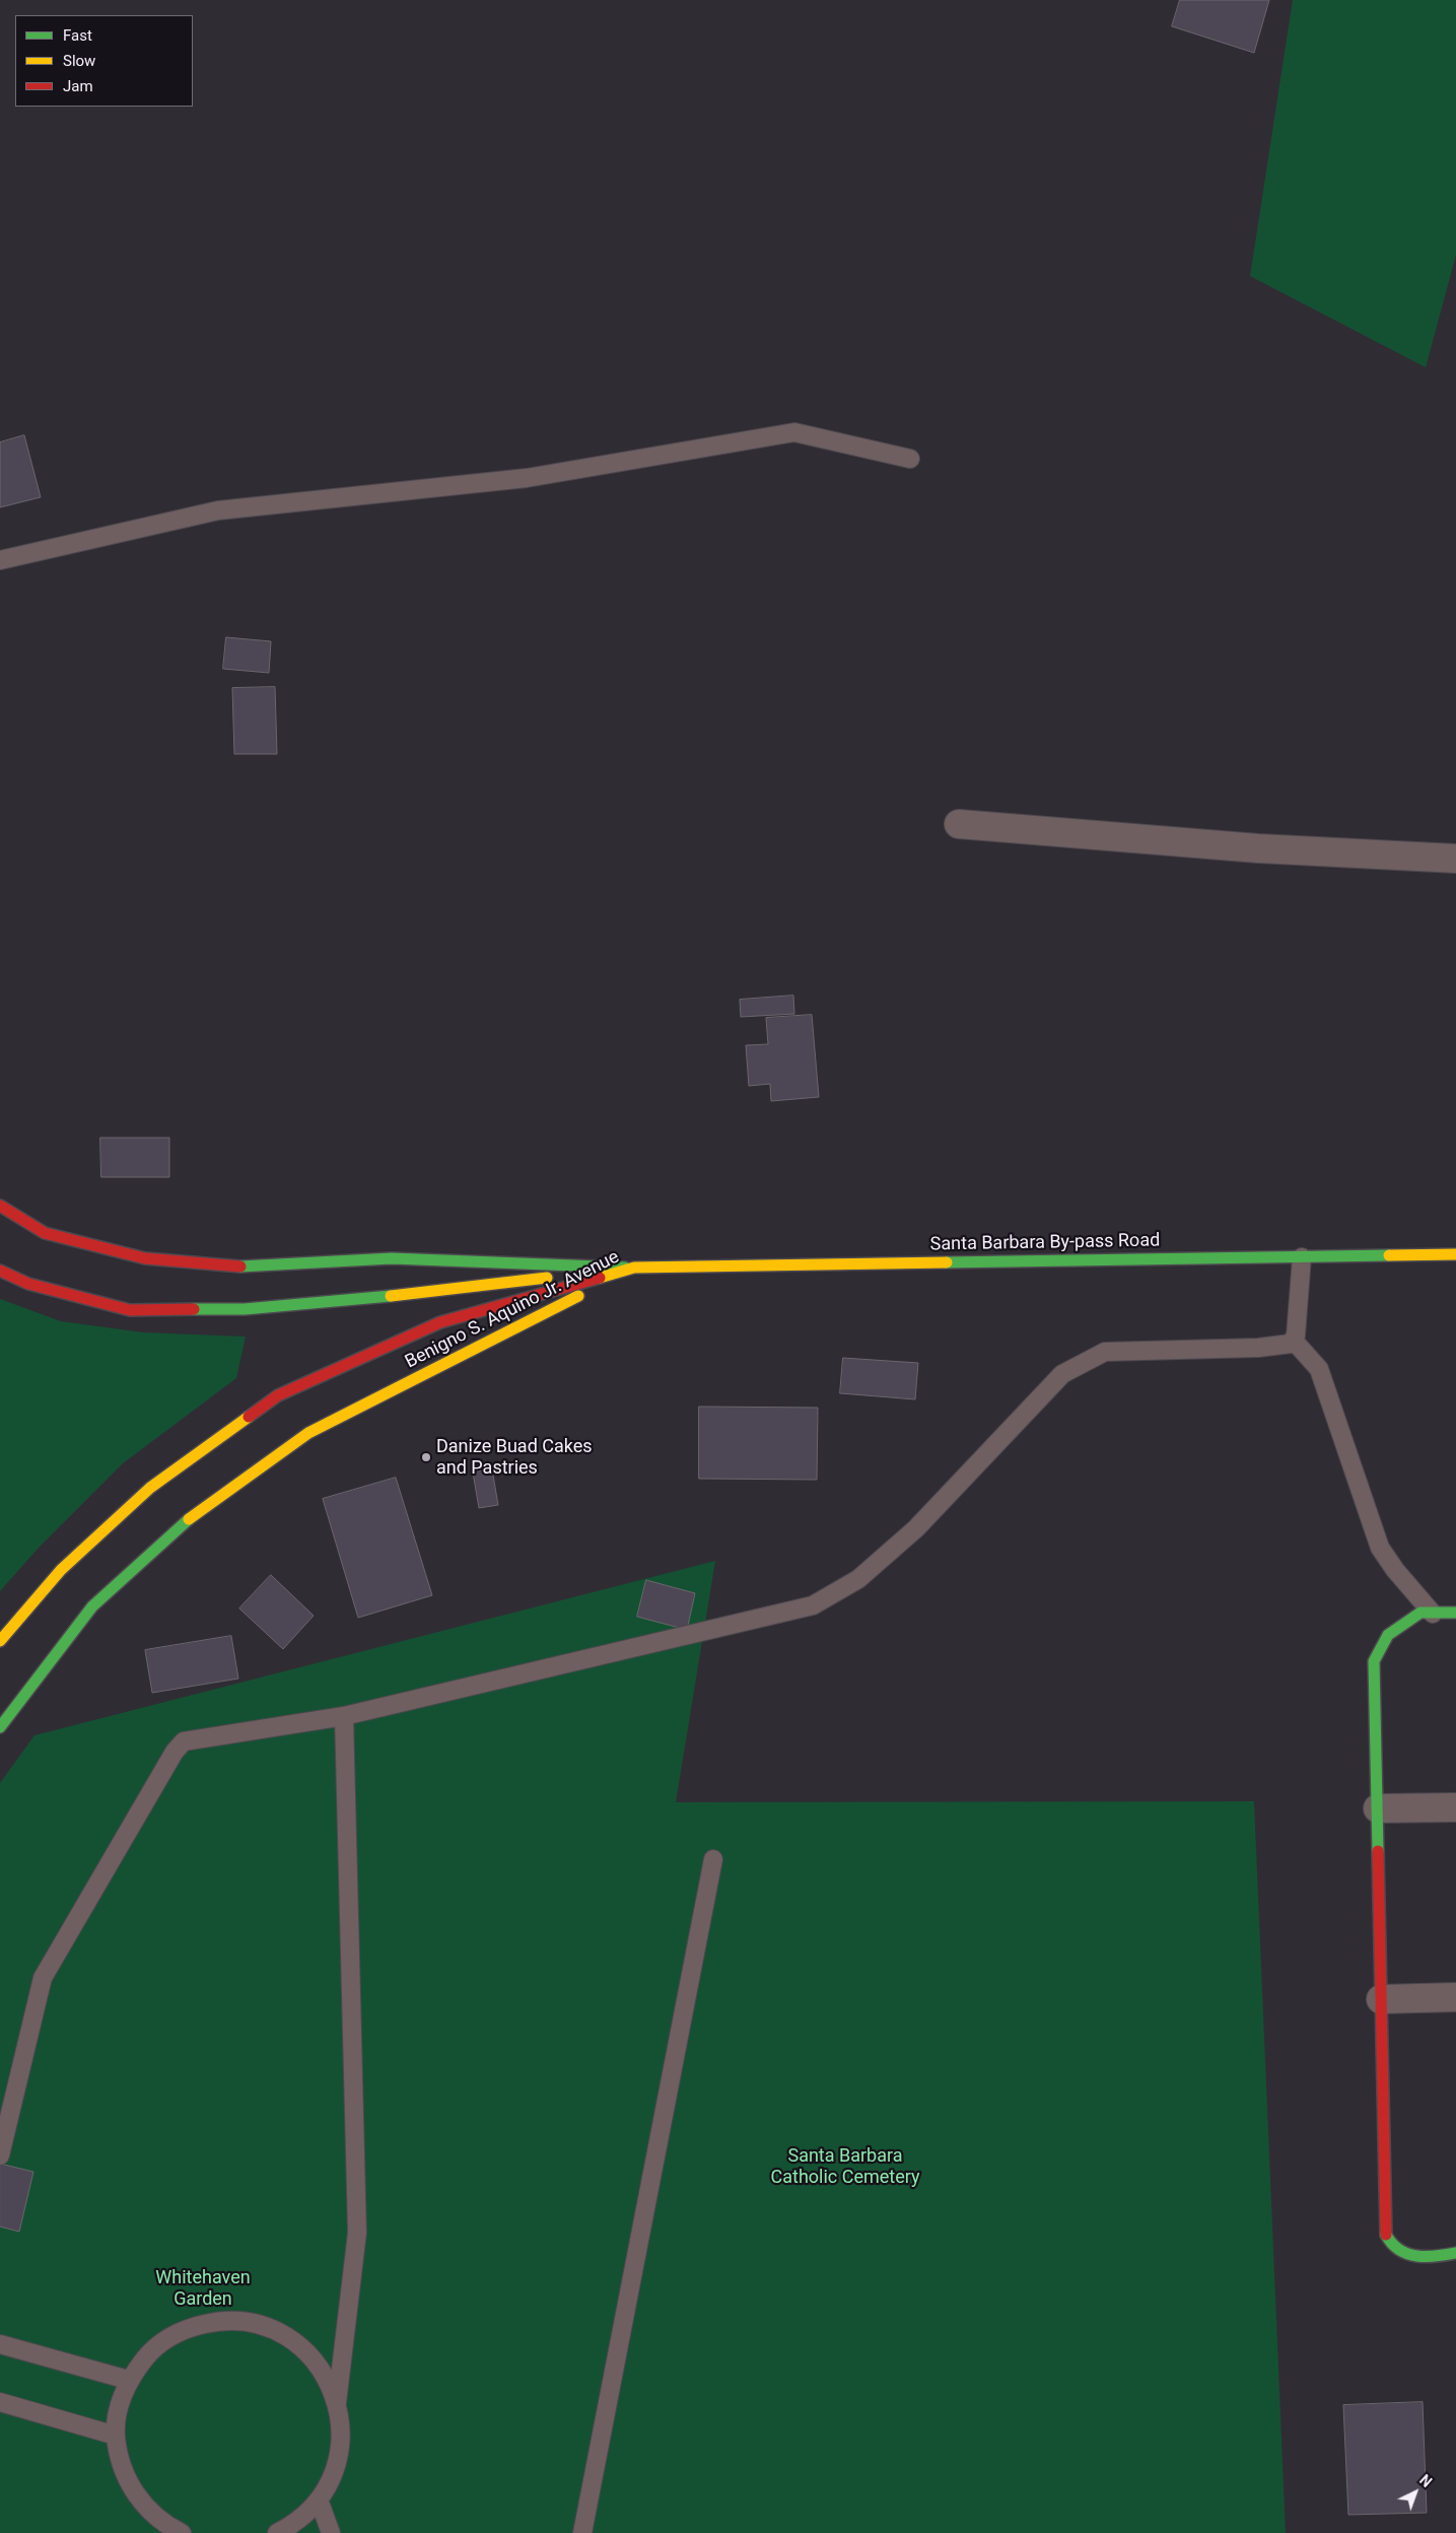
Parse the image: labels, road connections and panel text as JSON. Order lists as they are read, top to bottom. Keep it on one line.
{"streets":{"main road":["Santa Barbara By-pass Road","Benigno S. Aquino Jr. Avenue"]},"crossings":[["Santa Barbara By-pass Road","Benigno S. Aquino Jr. Avenue"]],"parks":["Santa Barbara Catholic Cemetery","Whitehaven Garden"],"places":["Danize Buad Cakes and Pastries"],"legend":["Fast","Slow","Jam"],"north":"top right"}
